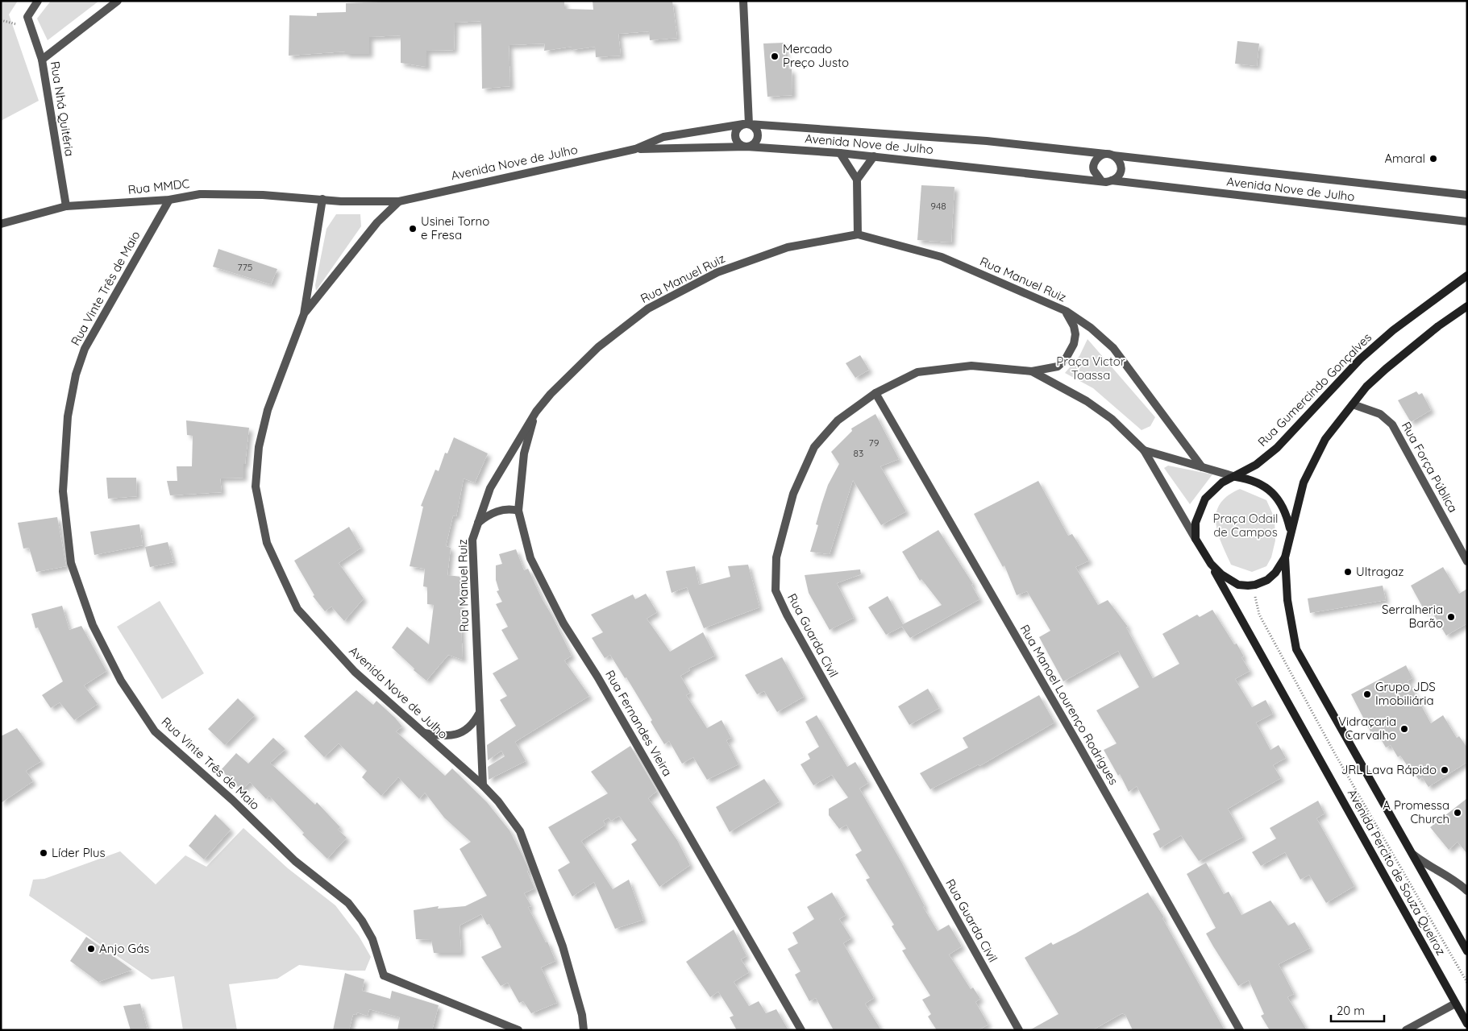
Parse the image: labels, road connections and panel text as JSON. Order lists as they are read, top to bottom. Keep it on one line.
{"streets":{"main road":["Rua Gumercindo Gonçalves","Avenida Percito de Souza Queiroz"],"street":["Rua Nhá Quitéria","Avenida Nove de Julho","Rua MMDC","Rua Manuel Ruiz","Rua Vinte Três de Maio","Rua Força Pública","Rua Guarda Civil","Rua Manoel Lourenço Rodrigues","Rua Fernandes Vieira"]},"crossings":[["Rua Nhá Quitéria","Rua MMDC"],["Avenida Nove de Julho","Rua MMDC"],["Avenida Nove de Julho","Rua Manuel Ruiz"],["Rua MMDC","Rua Vinte Três de Maio"],["Rua Manuel Ruiz","Rua Guarda Civil"],["Rua Manuel Ruiz","Rua Fernandes Vieira"],["Rua Gumercindo Gonçalves","Avenida Percito de Souza Queiroz"],["Rua Guarda Civil","Rua Manoel Lourenço Rodrigues"]],"parks":["Praça Victor Toassa","Praça Odail de Campos"],"places":["Mercado Preço Justo","Amaral","Usinei Torno e Fresa","Ultragaz","Serralheria Barão","Grupo JDS Imobiliária","Vidraçaria Carvalho","JRL Lava Rápido","A Promessa Church","Líder Plus","Anjo Gás"],"house_numbers":["948","775","79","83"],"scale_bar":"20 m"}
